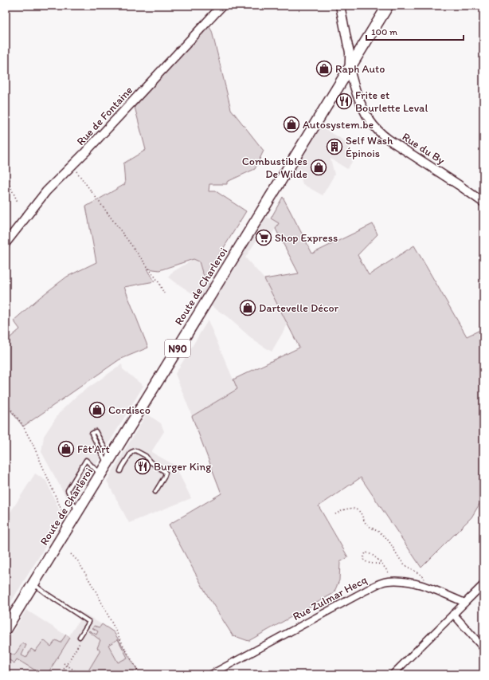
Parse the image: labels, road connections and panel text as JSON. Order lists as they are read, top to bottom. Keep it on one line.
{"streets":{"main road":["Route de Charleroi","N90"],"street":["Rue de Fontaine","Rue du By","Rue Zulmar Hecq"]},"crossings":[["Rue du By","Route de Charleroi"]],"places":{"shop":["Raph Auto","Autosystem.be","Combustibles De Wilde","Dartevelle Décor","Cordisco","Fêt'Art"],"restaurant":["Frite et Bourlette Leval","Burger King"],"building":["Self Wash Épinois"],"supermarket":["Shop Express"]},"scale_bar":"100 m"}
